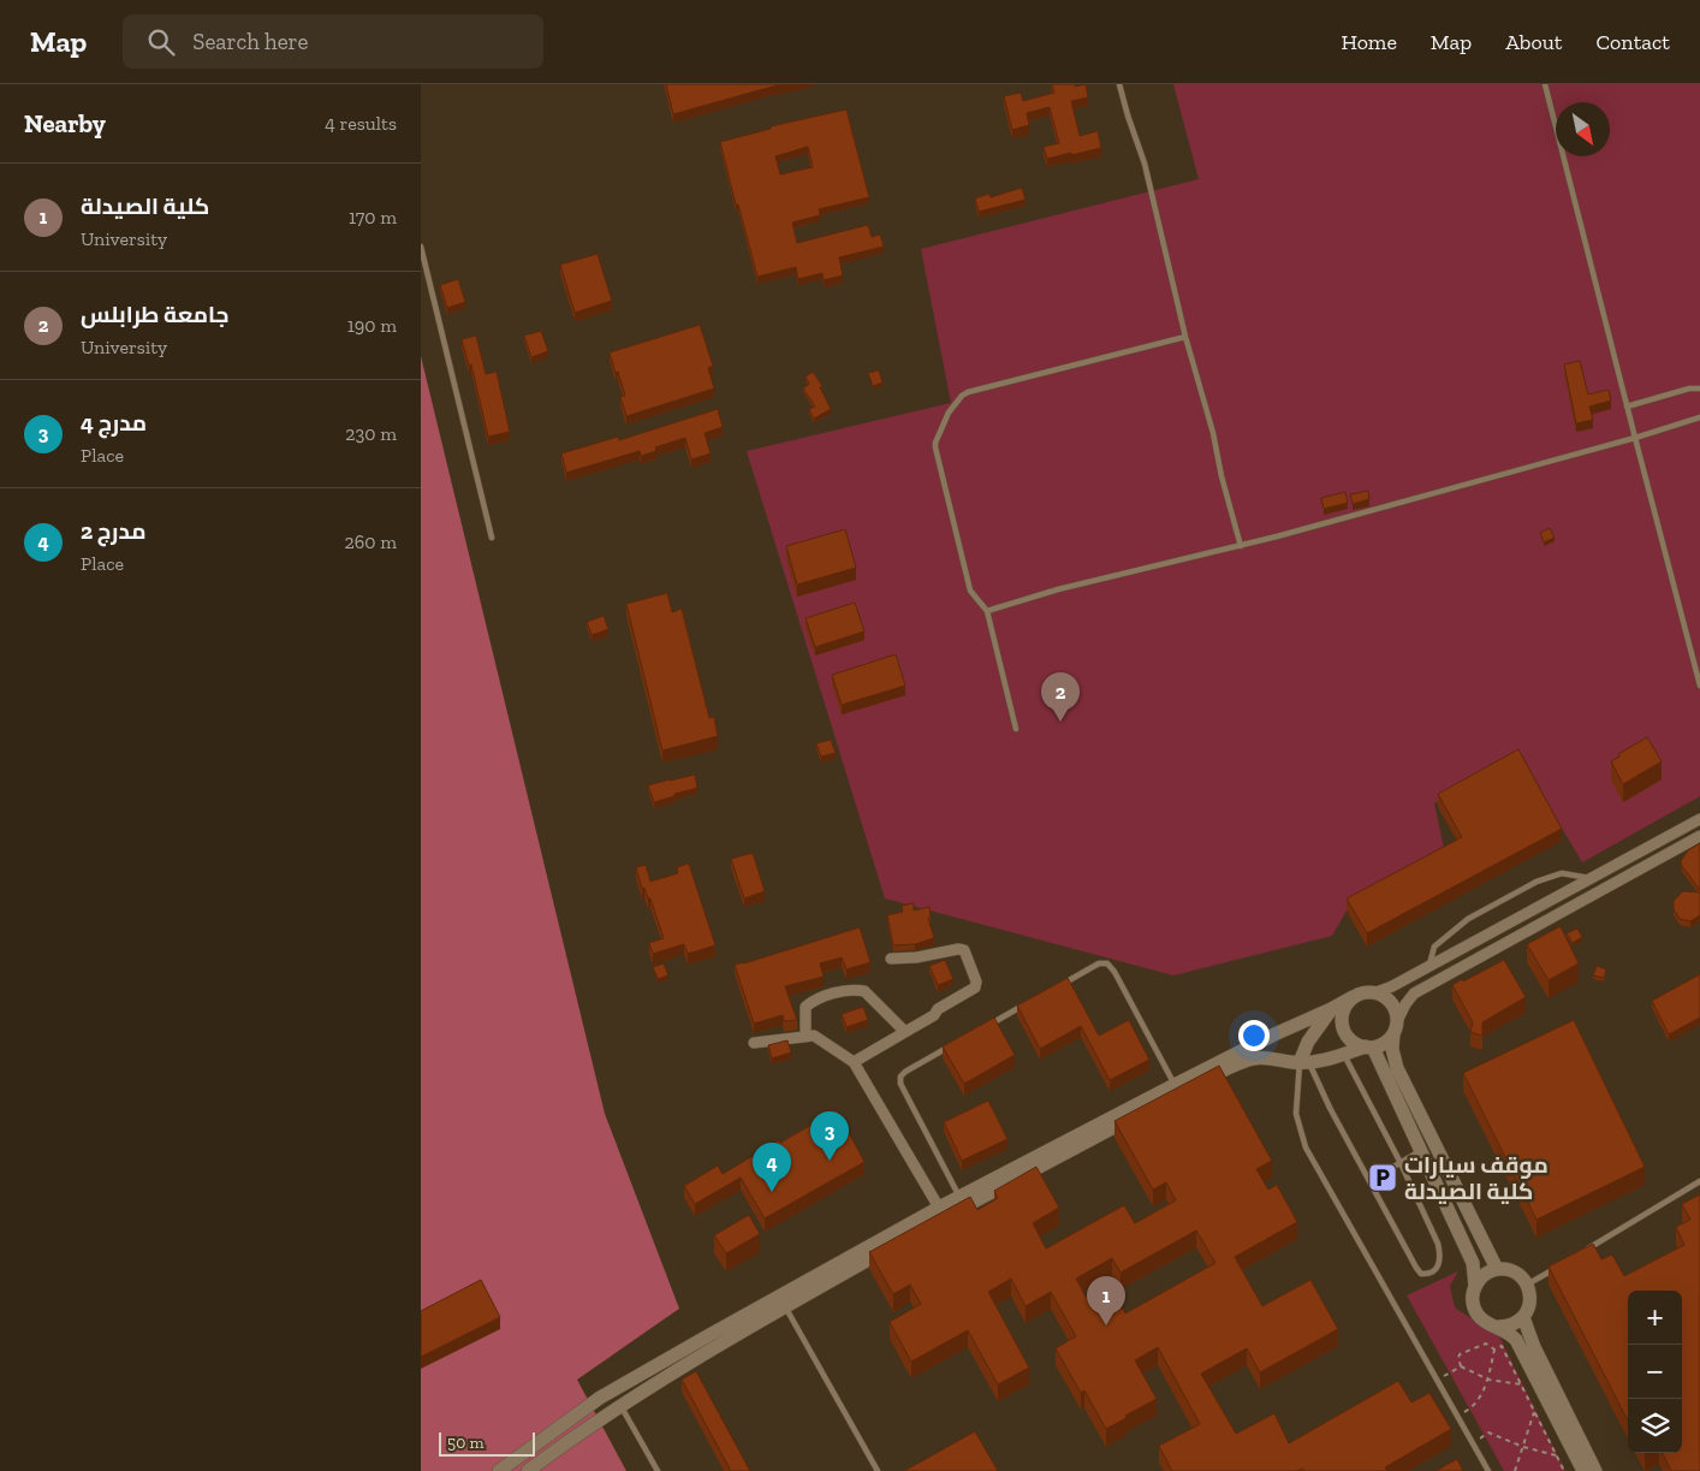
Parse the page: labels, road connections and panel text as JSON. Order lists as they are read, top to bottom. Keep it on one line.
{"places":{"parking":["موقف سيارات كلية الصيدلة"]},"scale_bar":"50 m","north":"bottom right","page":{"header":"Map","search":"Search here","nav":["Home","Map","About","Contact"],"heading":["Nearby","4 results"],"list":[{"mark":"1","name":"كلية الصيدلة","note":"University","value":"170 m"},{"mark":"2","name":"جامعة طرابلس","note":"University","value":"190 m"},{"mark":"3","name":"مدرج 4","note":"Place","value":"230 m"},{"mark":"4","name":"مدرج 2","note":"Place","value":"260 m"}],"pins":["2","3","4","1"],"map_buttons":["+","−"],"scale":"50 m"}}
